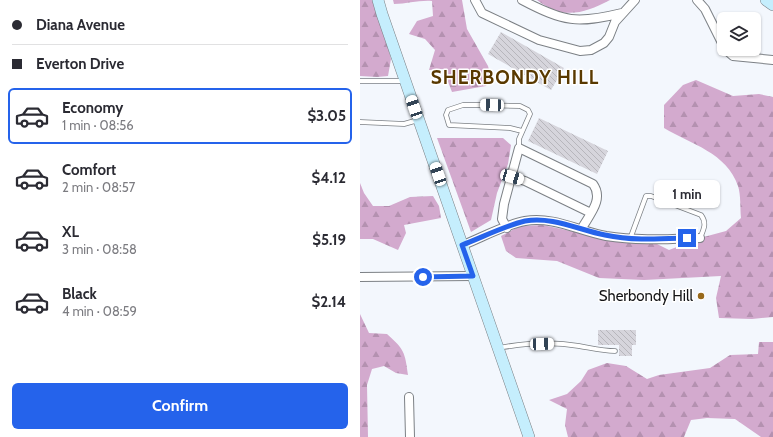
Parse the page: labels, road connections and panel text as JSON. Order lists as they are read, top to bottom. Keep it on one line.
{"districts":["SHERBONDY HILL"],"places":["Sherbondy Hill"],"page":{"banner":["Diana Avenue","Everton Drive"],"list":[{"name":"Economy","note":"1 min · 08:56","value":"$3.05"},{"name":"Comfort","note":"2 min · 08:57","value":"$4.12"},{"name":"XL","note":"3 min · 08:58","value":"$5.19"},{"name":"Black","note":"4 min · 08:59","value":"$2.14"}],"bubble":"1 min","buttons":"Confirm"}}
